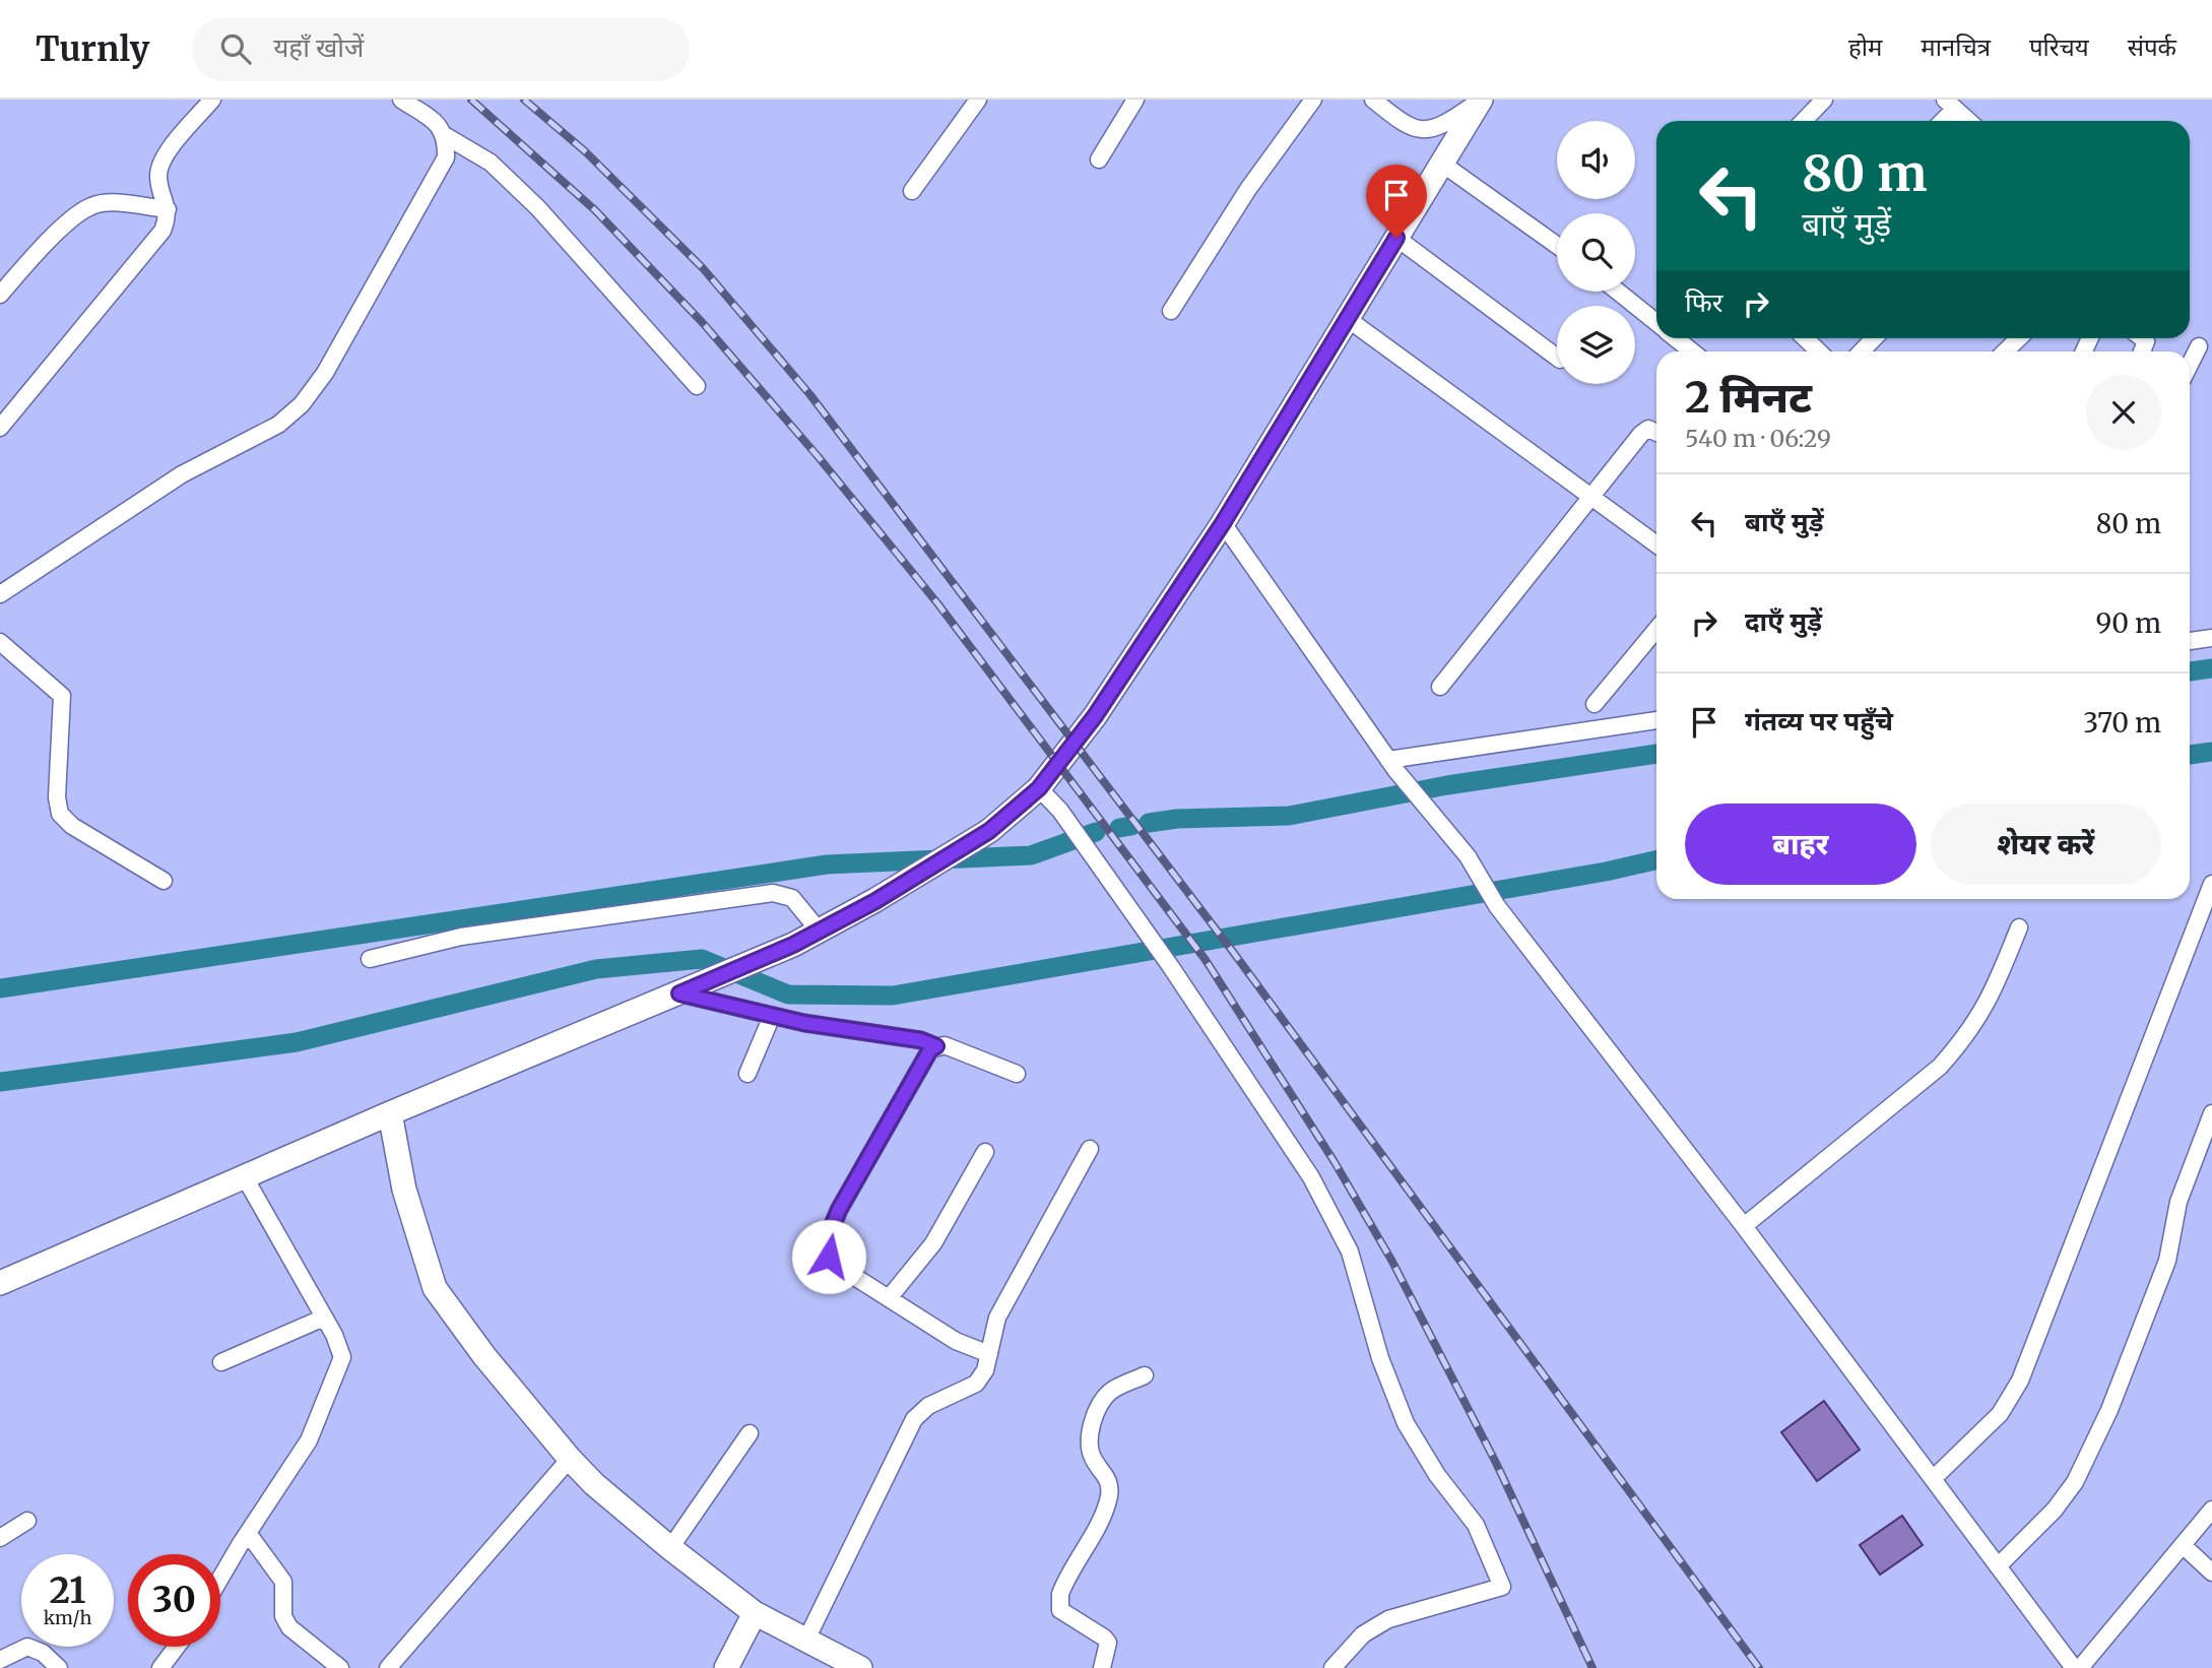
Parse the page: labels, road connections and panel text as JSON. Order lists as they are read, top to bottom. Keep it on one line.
{"page":{"header":"Turnly","search":"यहाँ खोजें","nav":["होम","मानचित्र","परिचय","संपर्क"],"turn":["80 m","बाएँ मुड़ें"],"then":"फिर","heading":["2 मिनट","540 m · 06:29"],"list":[{"name":"बाएँ मुड़ें","value":"80 m"},{"name":"दाएँ मुड़ें","value":"90 m"},{"name":"गंतव्य पर पहुँचे","value":"370 m"}],"buttons":["बाहर","शेयर करें"],"speed":"21 km/h","limit":"30"}}
